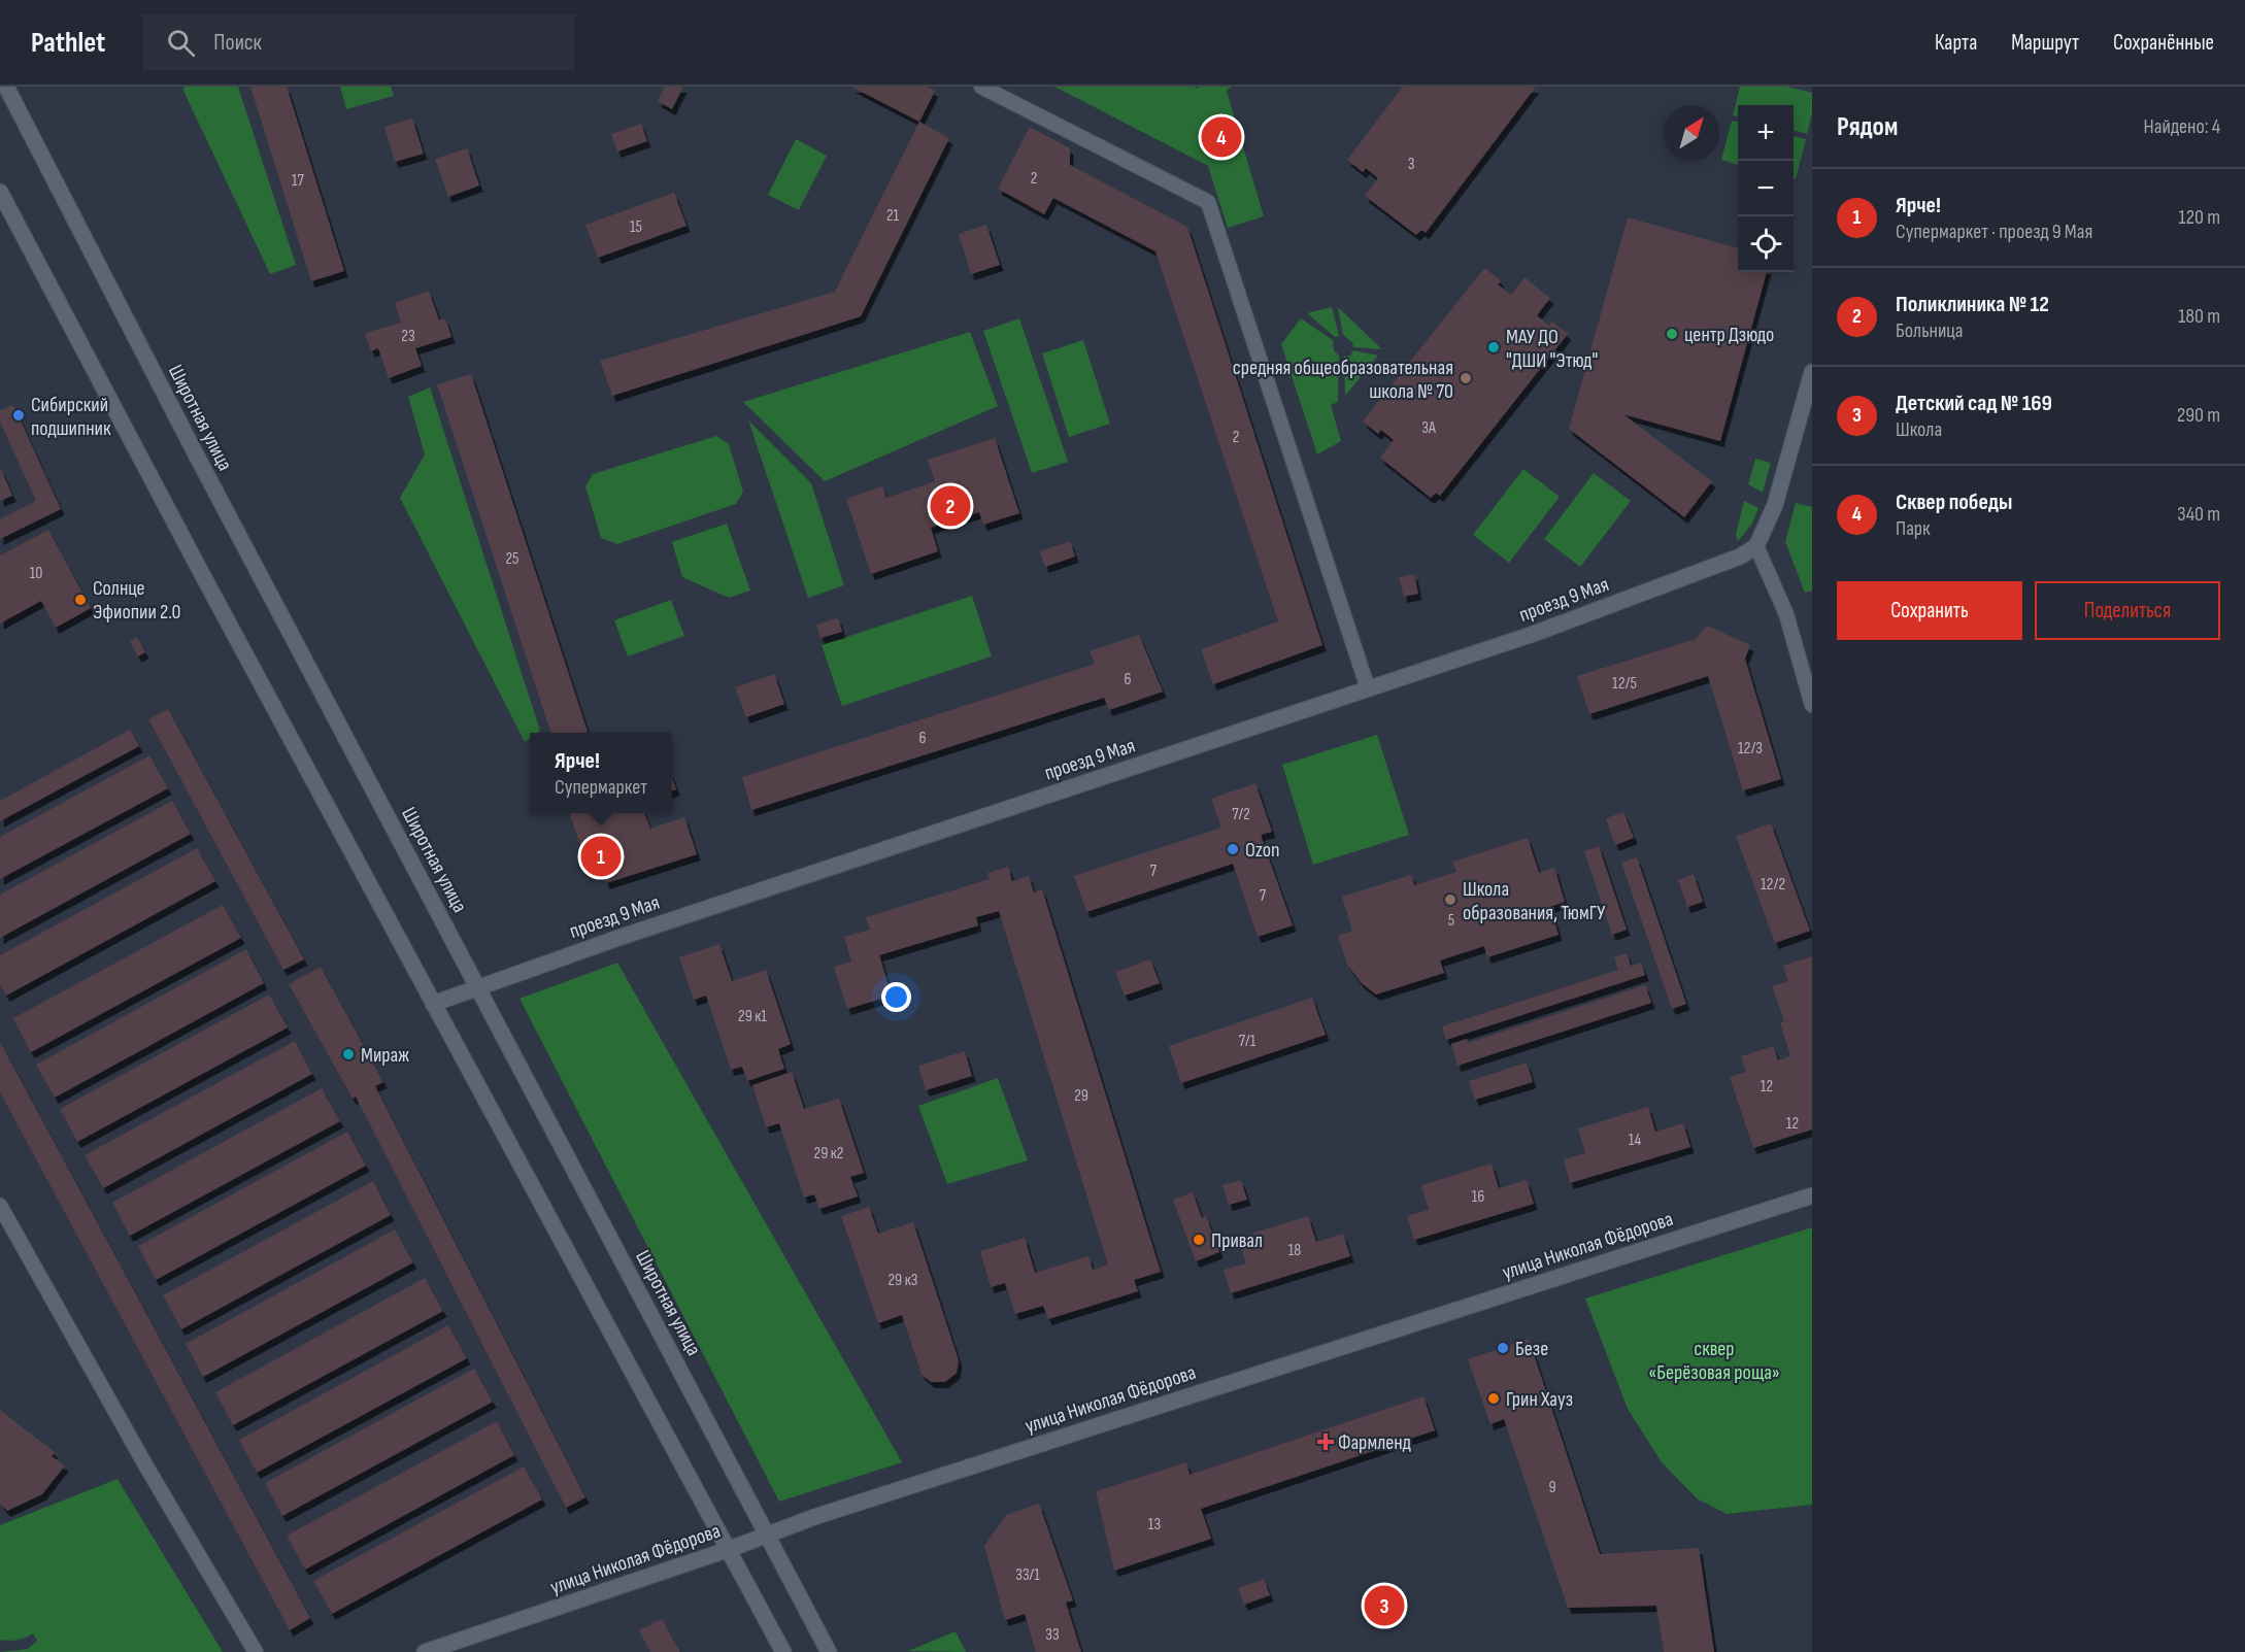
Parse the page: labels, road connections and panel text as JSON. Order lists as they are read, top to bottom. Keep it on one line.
{"streets":{"main road":["Широтная улица","проезд 9 Мая","улица Николая Фёдорова"]},"crossings":[["Широтная улица","проезд 9 Мая"],["Широтная улица","улица Николая Фёдорова"]],"parks":["сквер «Берёзовая роща»"],"places":{"other":["центр Дзюдо","МАУ ДО \"ДШИ \"Этюд\"","средняя общеобразовательная школа № 70","Сибирский подшипник","Солнце Эфиопии 2.0","Ozon","Школа образования, ТюмГУ","Мираж","Привал","Безе","Грин Хауз"],"health":["Фармленд"]},"house_numbers":["3","2","17","21","15","23","3А","2","25","10","6","12/5","6","12/3","7/2","7","12/2","7","5","29 к1","7/1","12","29","12","14","29 к2","16","18","29 к3","9","13","33/1","33"],"north":"top right","page":{"header":"Pathlet","search":"Поиск","nav":["Карта","Маршрут","Сохранённые"],"heading":["Рядом","Найдено: 4"],"map_buttons":["+","−"],"pins":["4","2","1","3"],"list":[{"mark":"1","name":"Ярче!","note":"Супермаркет · проезд 9 Мая","value":"120 m"},{"mark":"2","name":"Поликлиника № 12","note":"Больница","value":"180 m"},{"mark":"3","name":"Детский сад № 169","note":"Школа","value":"290 m"},{"mark":"4","name":"Сквер победы","note":"Парк","value":"340 m"}],"buttons":["Сохранить","Поделиться"],"popup":["Ярче!","Супермаркет"]}}
